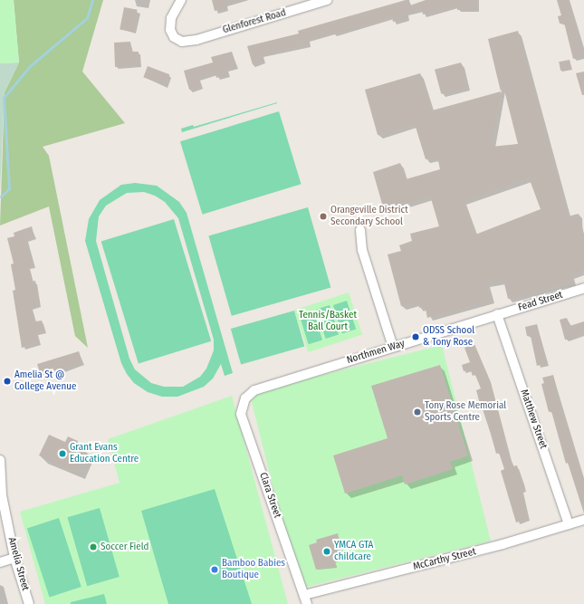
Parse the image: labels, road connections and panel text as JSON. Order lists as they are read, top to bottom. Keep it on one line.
{"streets":{"street":["Glenforest Road","Fead Street","Northmen Way","Matthew Street","Clara Street","McCarthy Street","Amelia Street"]},"crossings":[["Fead Street","Northmen Way"],["Fead Street","Matthew Street"],["Northmen Way","Matthew Street"],["Northmen Way","Clara Street"],["Matthew Street","McCarthy Street"],["Clara Street","McCarthy Street"]],"parks":["Tennis/Basket Ball Court"],"places":["Orangeville District Secondary School","ODSS School & Tony Rose","Amelia St @ College Avenue","Tony Rose Memorial Sports Centre","Grant Evans Education Centre","Soccer Field","YMCA GTA childcare","Bamboo Babies Boutique"]}
